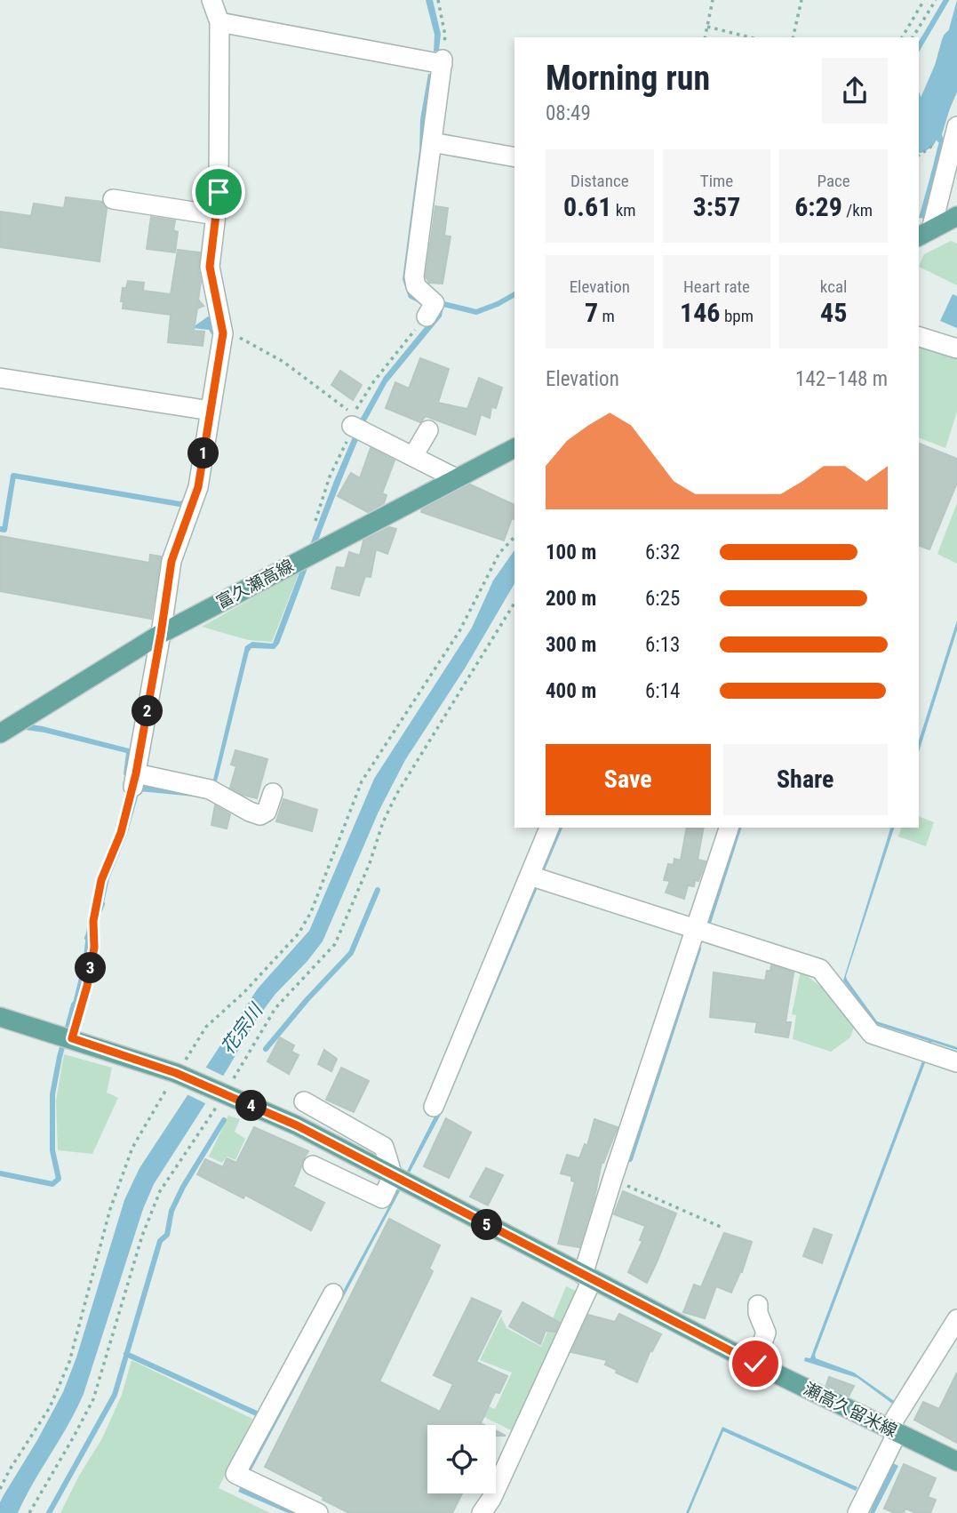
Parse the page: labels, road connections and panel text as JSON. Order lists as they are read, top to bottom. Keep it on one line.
{"streets":{"main road":["富久瀬高線","瀬高久留米線"]},"water":["花宗川"],"page":{"heading":["Morning run","08:49"],"stats":[["Distance","0.61 km"],["Time","3:57"],["Pace","6:29 /km"],["Elevation","7 m"],["Heart rate","146 bpm"],["kcal","45"]],"chart":["Elevation","142–148 m"],"pins":["1","2","3","4","5"],"list":[{"name":"100 m","note":"6:32"},{"name":"200 m","note":"6:25"},{"name":"300 m","note":"6:13"},{"name":"400 m","note":"6:14"}],"buttons":["Save","Share"]}}
